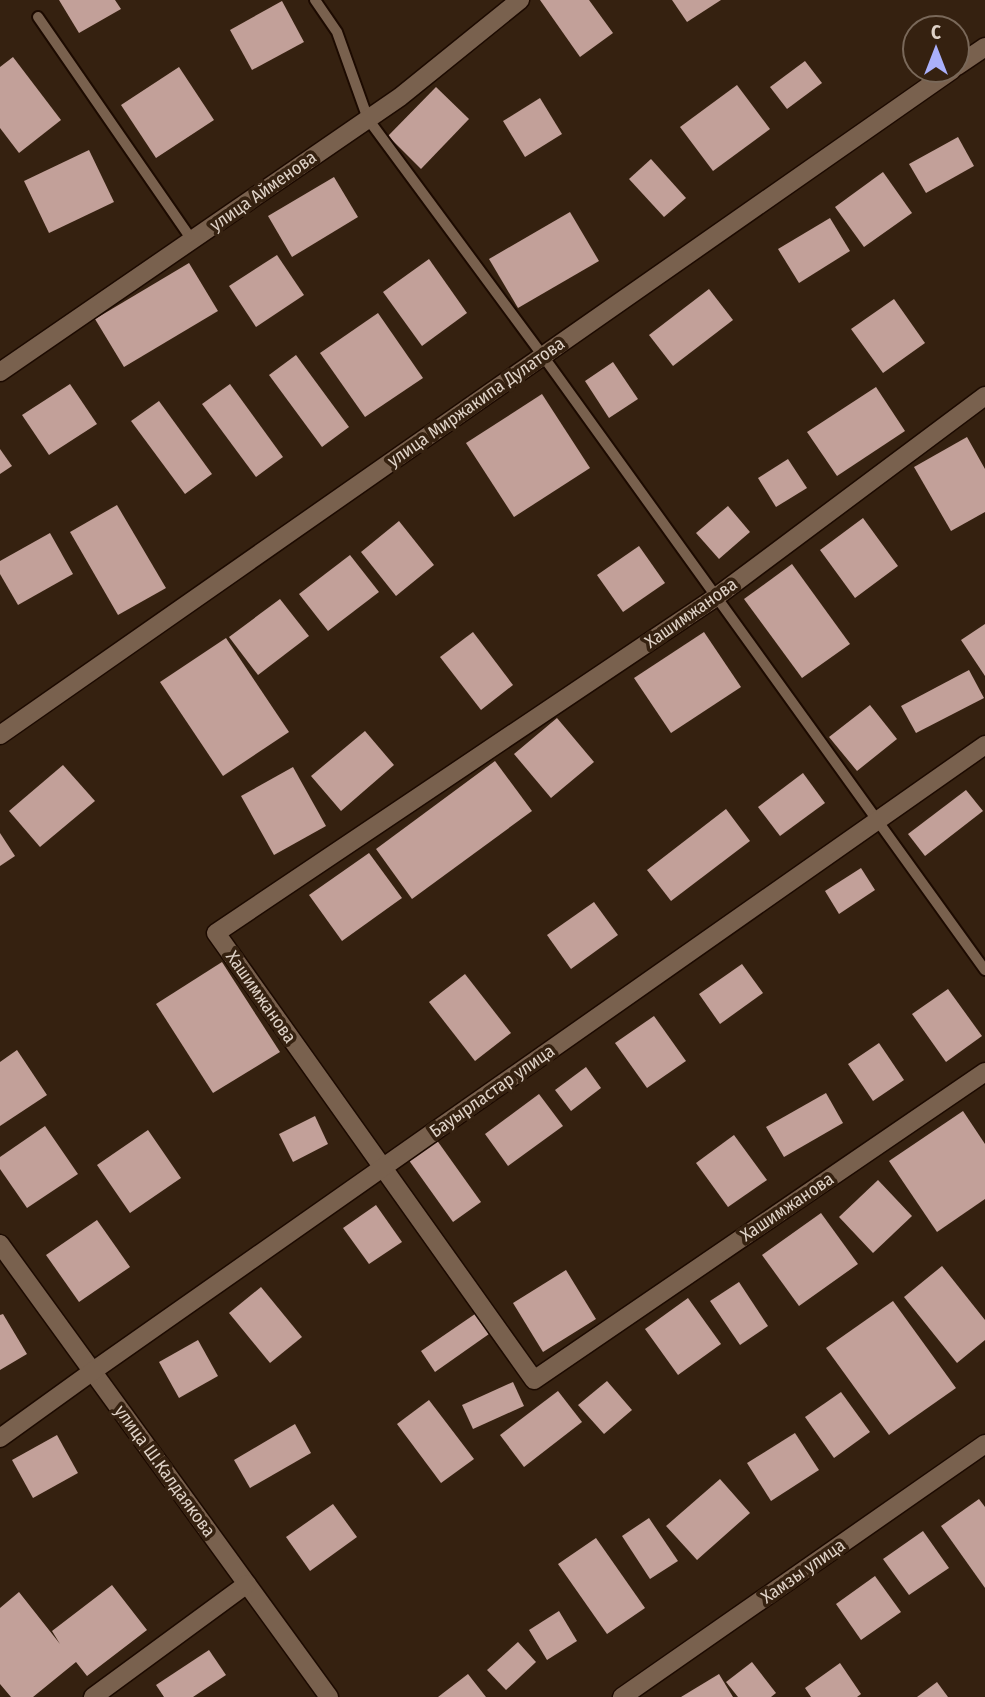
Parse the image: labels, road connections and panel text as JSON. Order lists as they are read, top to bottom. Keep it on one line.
{"streets":{"street":["улица Айменова","улица Миржакипа Дулатова","Хашимжанова","Бауырластар улица","улица Ш.Калдаякова","Хамзы улица"]},"crossings":[["Хашимжанова","Бауырластар улица"],["Бауырластар улица","улица Ш.Калдаякова"]],"north":"top"}
